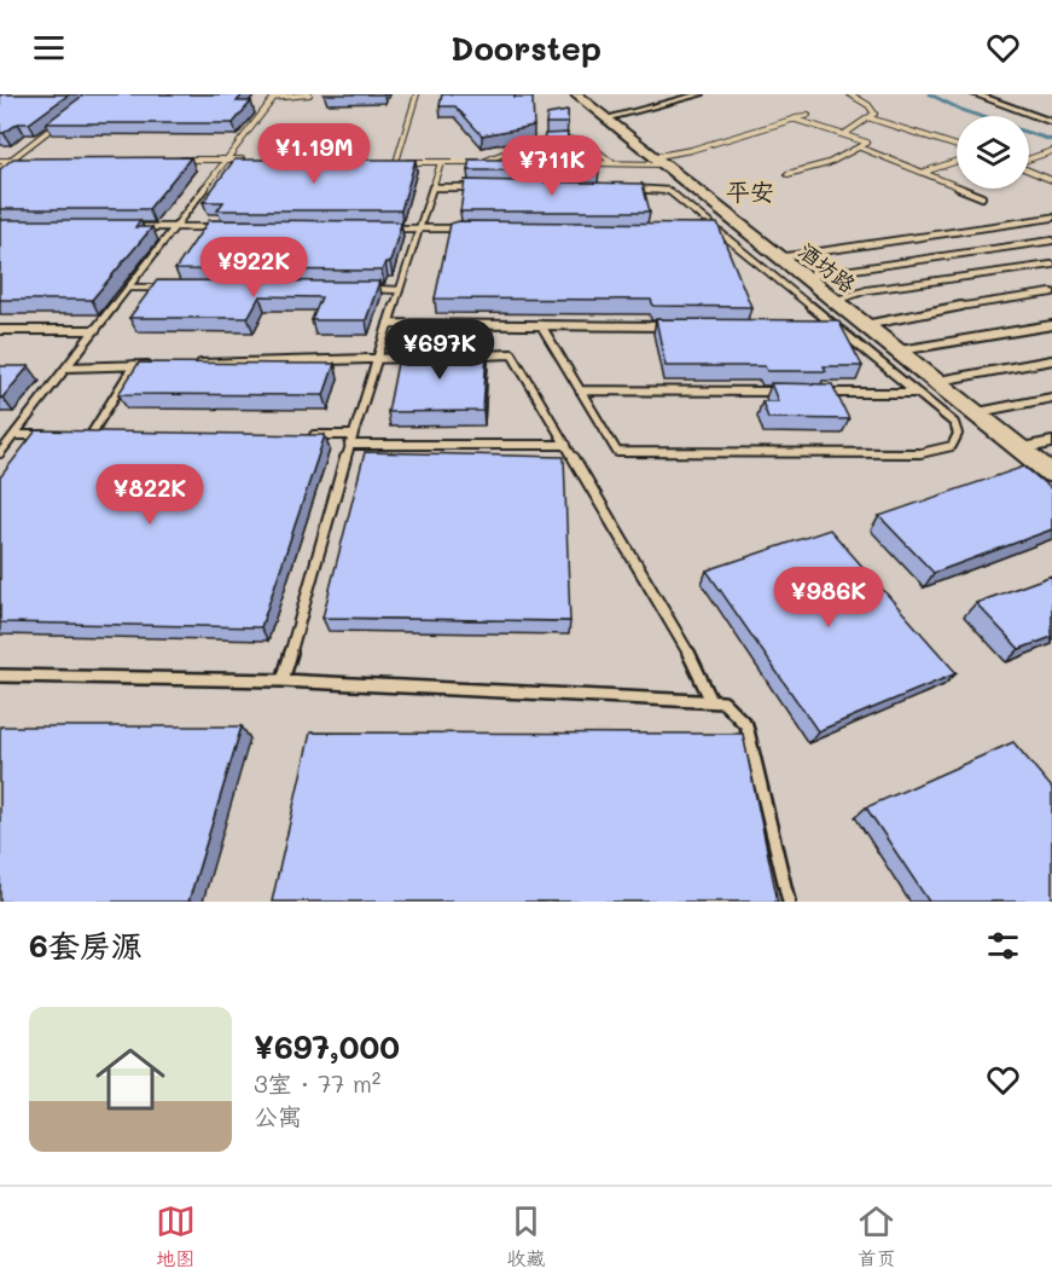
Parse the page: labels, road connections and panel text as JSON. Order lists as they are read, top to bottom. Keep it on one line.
{"streets":{"street":["酒坊路"]},"districts":["平安"],"page":{"header":"Doorstep","price":["¥1.19M","¥711K","¥922K","¥697K","¥822K","¥986K"],"heading":"6套房源","list":[{"name":"¥697,000","note":"3室 · 77 m² · 公寓"}],"tabs":["地图","收藏","首页"]}}
